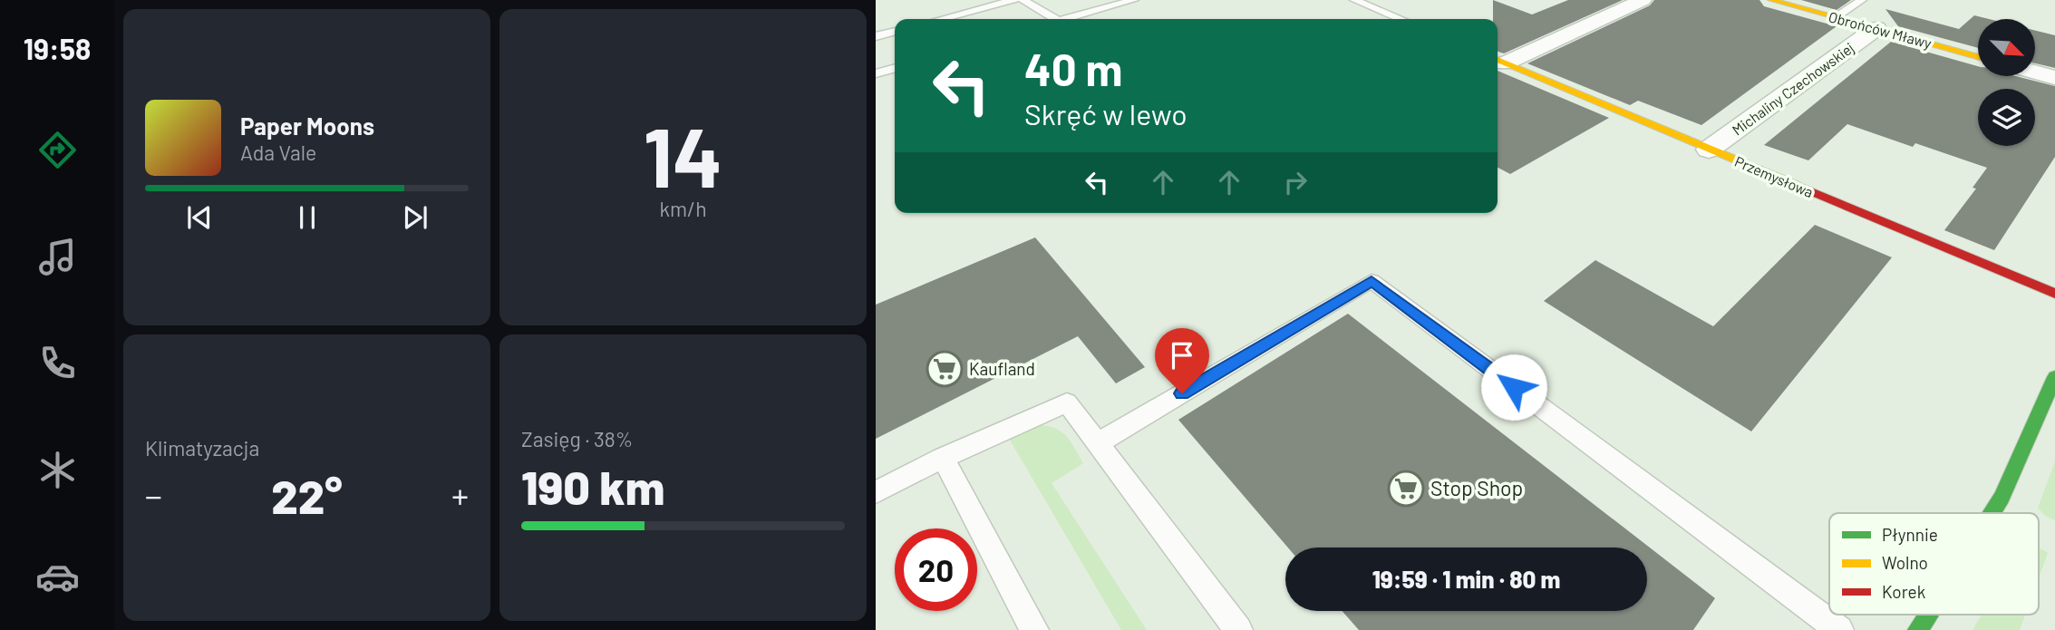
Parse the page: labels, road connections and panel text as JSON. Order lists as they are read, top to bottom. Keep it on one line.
{"streets":{"street":["Obrońców Mławy","Michaliny Czechowskiej","Przemysłowa"]},"crossings":[["Obrońców Mławy","Michaliny Czechowskiej"],["Michaliny Czechowskiej","Przemysłowa"]],"places":{"supermarket":["Kaufland","Stop Shop"]},"legend":["Płynnie","Wolno","Korek"],"north":"bottom right","page":{"tabs":"19:58","tile":[["14","km/h"],"Klimatyzacja",["Zasięg · 38%","190 km"]],"turn":["40 m","Skręć w lewo"],"song":["Paper Moons","Ada Vale"],"heat":["−","22°","+"],"limit":"20","trip":"19:59 · 1 min · 80 m"}}
